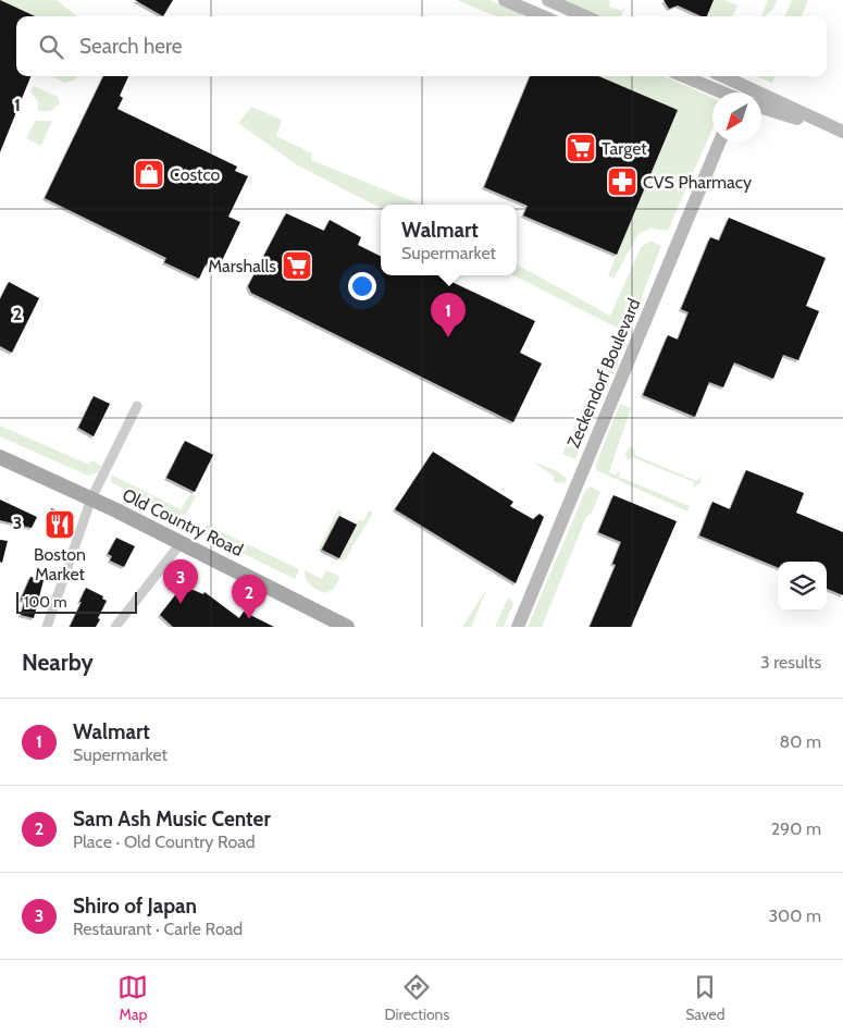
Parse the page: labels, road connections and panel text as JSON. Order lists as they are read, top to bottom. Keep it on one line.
{"streets":{"main road":["Old Country Road"],"street":["Zeckendorf Boulevard"]},"places":{"supermarket":["Target","Marshalls"],"shop":["Costco"],"pharmacy":["CVS Pharmacy"],"restaurant":["Boston Market"]},"scale_bar":"100 m","north":"bottom left","page":{"search":"Search here","popup":["Walmart","Supermarket"],"pins":["1","3","2"],"scale":"100 m","heading":["Nearby","3 results"],"list":[{"mark":"1","name":"Walmart","note":"Supermarket","value":"80 m"},{"mark":"2","name":"Sam Ash Music Center","note":"Place · Old Country Road","value":"290 m"},{"mark":"3","name":"Shiro of Japan","note":"Restaurant · Carle Road","value":"300 m"}],"nav":["Map","Directions","Saved"]},"grid":{"rows":["1","2","3"]}}
